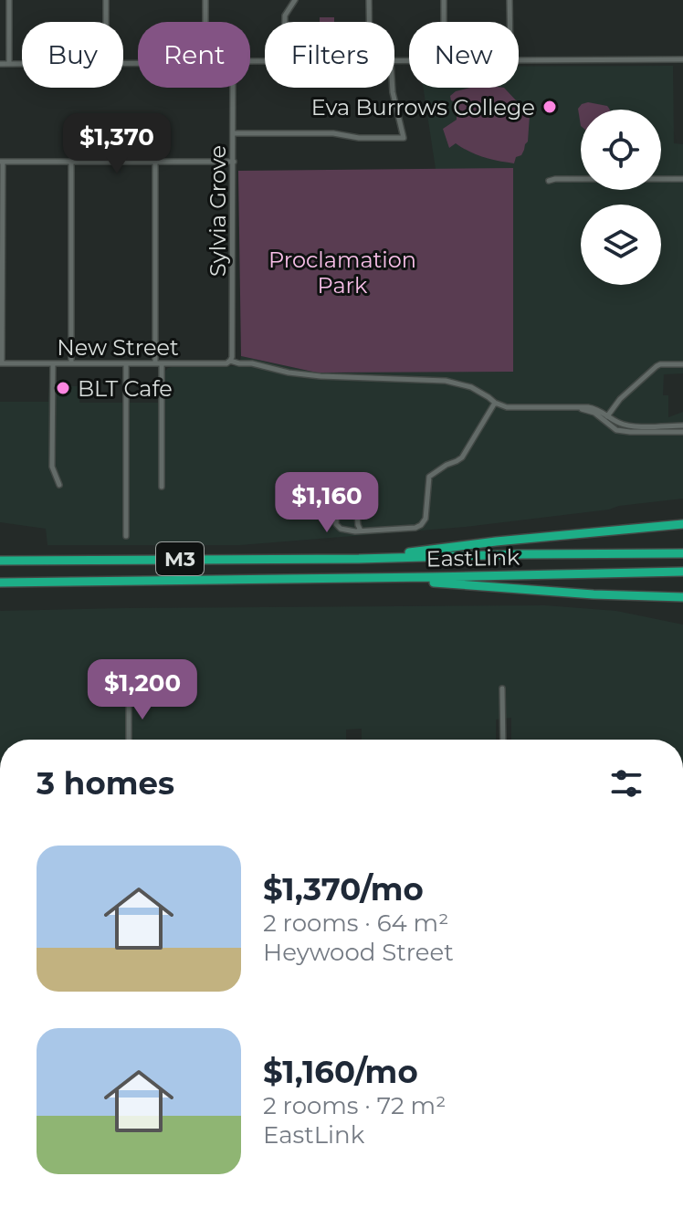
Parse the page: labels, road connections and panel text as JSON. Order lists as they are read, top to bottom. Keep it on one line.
{"streets":{"highway":["EastLink","M3"],"street":["Sylvia Grove","New Street"]},"crossings":[["Sylvia Grove","New Street"]],"parks":["Proclamation Park"],"places":["Eva Burrows College","BLT Cafe"],"page":{"chip":["Buy","Rent","Filters","New"],"price":["$1,370","$1,160","$1,200"],"heading":"3 homes","list":[{"name":"$1,370/mo","note":"2 rooms · 64 m² · Heywood Street"},{"name":"$1,160/mo","note":"2 rooms · 72 m² · EastLink"}]}}
